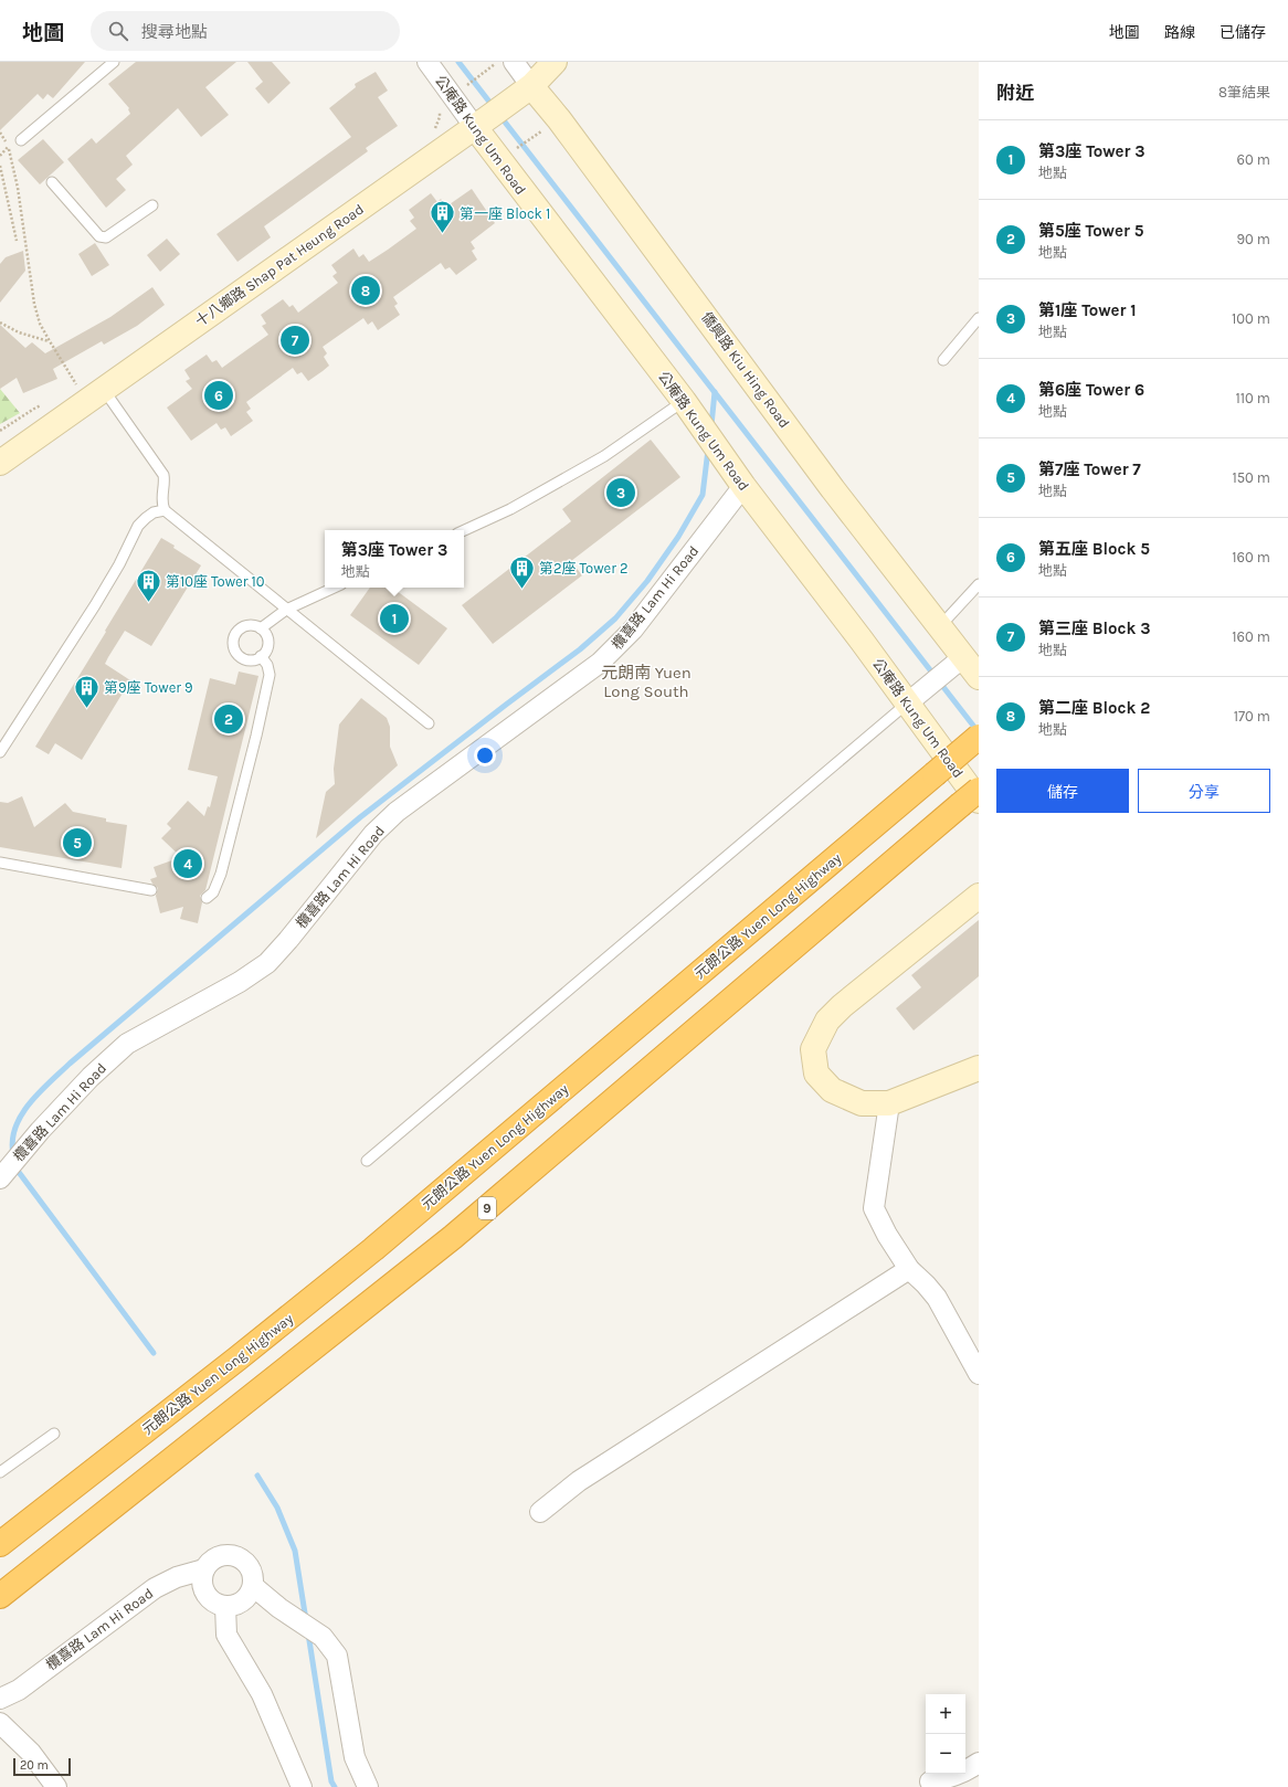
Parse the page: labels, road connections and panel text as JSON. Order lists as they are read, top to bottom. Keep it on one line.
{"streets":{"highway":["元朗公路 Yuen Long Highway","9"],"street":["公庵路 Kung Um Road","十八鄉路 Shap Pat Heung Road","僑興路 Kiu Hing Road","欖喜路 Lam Hi Road"]},"crossings":[["公庵路 Kung Um Road","十八鄉路 Shap Pat Heung Road"],["公庵路 Kung Um Road","欖喜路 Lam Hi Road"],["公庵路 Kung Um Road","9"],["十八鄉路 Shap Pat Heung Road","僑興路 Kiu Hing Road"]],"districts":["元朗南 Yuen Long South"],"places":{"building":["第一座 Block 1","第2座 Tower 2","第10座 Tower 10","第9座 Tower 9"]},"scale_bar":"20 m","page":{"header":"地圖","search":"搜尋地點","nav":["地圖","路線","已儲存"],"heading":["附近","8筆結果"],"list":[{"mark":"1","name":"第3座 Tower 3","note":"地點","value":"60 m"},{"mark":"2","name":"第5座 Tower 5","note":"地點","value":"90 m"},{"mark":"3","name":"第1座 Tower 1","note":"地點","value":"100 m"},{"mark":"4","name":"第6座 Tower 6","note":"地點","value":"110 m"},{"mark":"5","name":"第7座 Tower 7","note":"地點","value":"150 m"},{"mark":"6","name":"第五座 Block 5","note":"地點","value":"160 m"},{"mark":"7","name":"第三座 Block 3","note":"地點","value":"160 m"},{"mark":"8","name":"第二座 Block 2","note":"地點","value":"170 m"}],"pins":["8","7","6","3","1","2","5","4"],"popup":["第3座 Tower 3","地點"],"buttons":["儲存","分享"],"map_buttons":["+","−"],"scale":"20 m"}}
